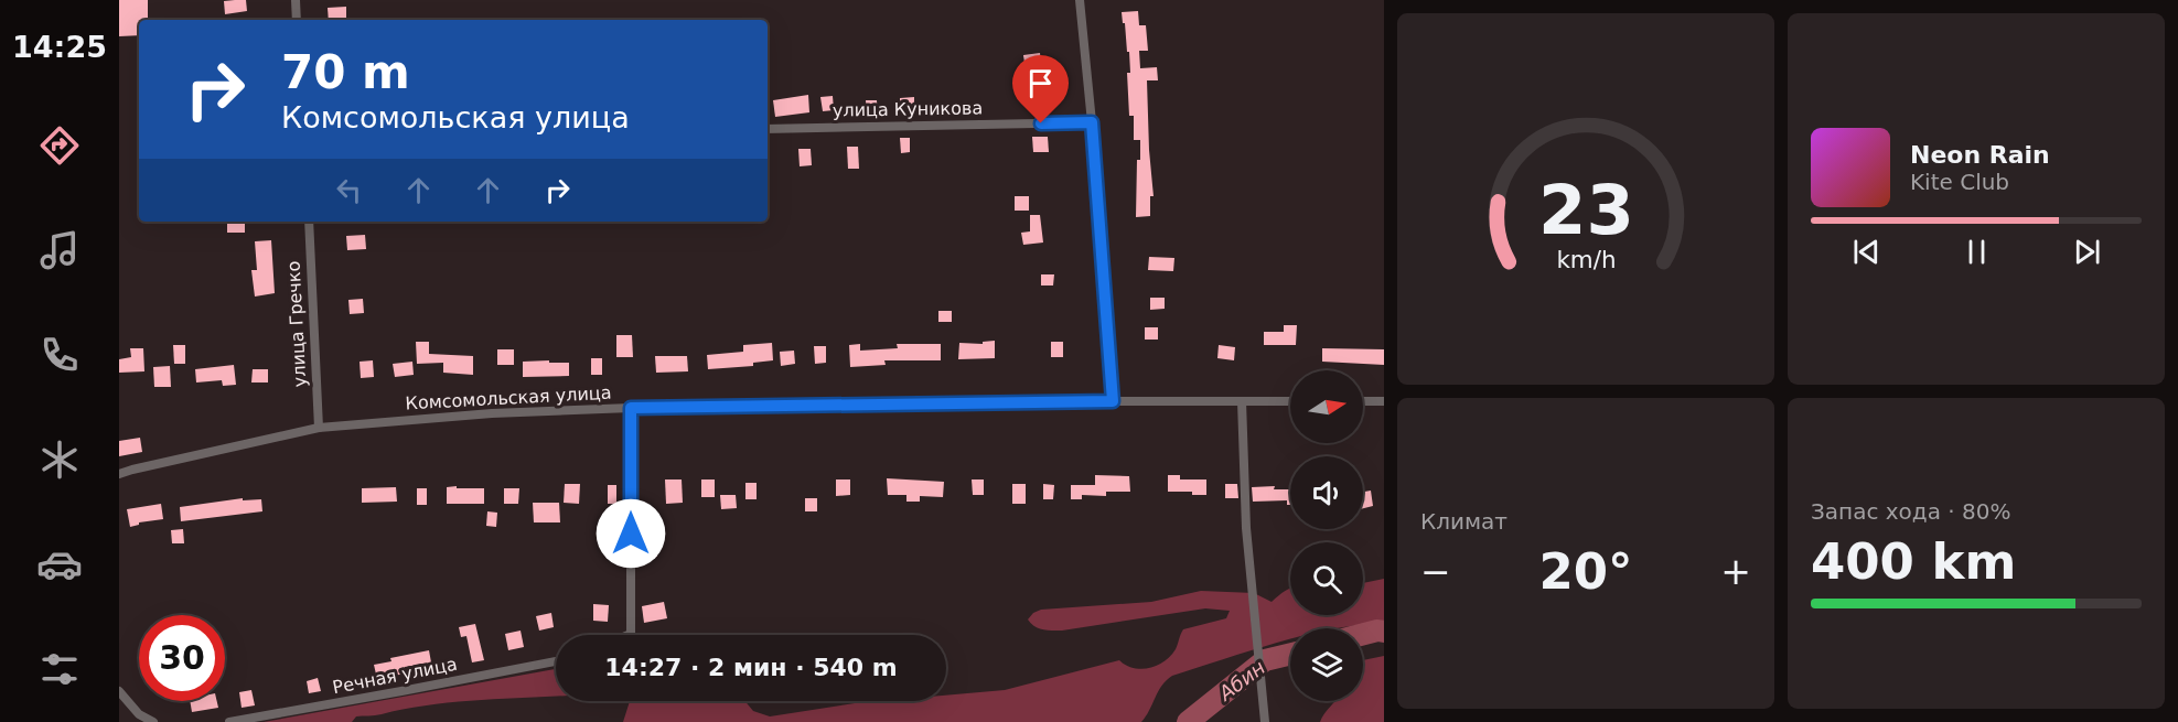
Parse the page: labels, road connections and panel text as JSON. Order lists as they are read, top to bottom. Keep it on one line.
{"streets":{"street":["улица Куникова","улица Гречко","Комсомольская улица","Речная улица"]},"crossings":[["улица Гречко","Комсомольская улица"]],"water":["Абин"],"north":"right","page":{"tabs":"14:25","turn":["70 m","Комсомольская улица"],"song":["Neon Rain","Kite Club"],"tile":["Климат",["Запас хода · 80%","400 km"]],"heat":["−","20°","+"],"limit":"30","trip":"14:27 · 2 мин · 540 m","gauge":["23","km/h"]}}
